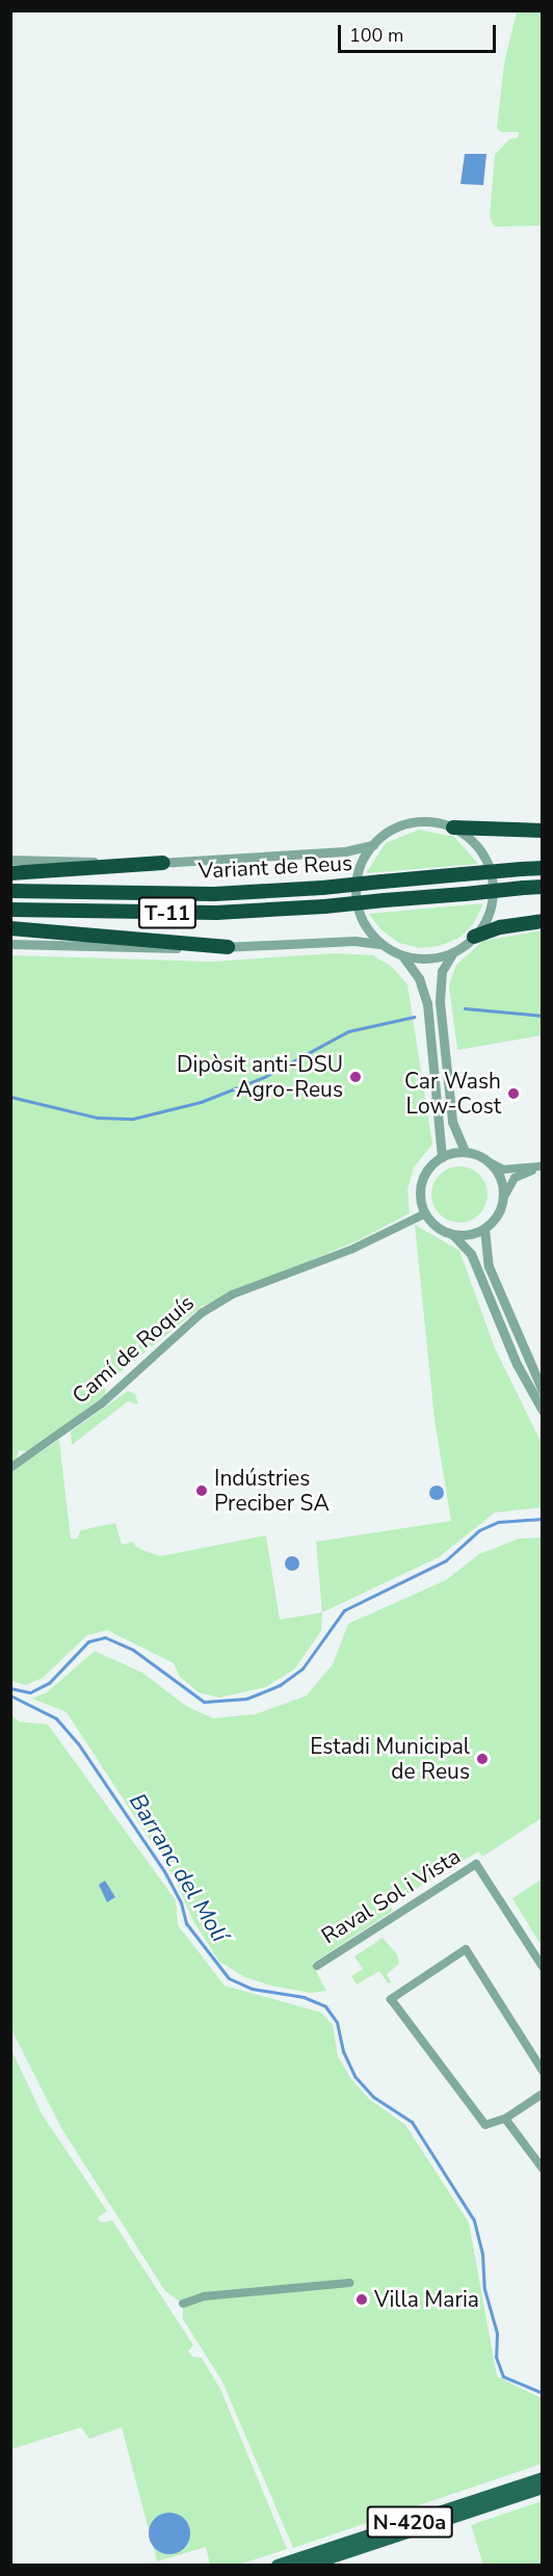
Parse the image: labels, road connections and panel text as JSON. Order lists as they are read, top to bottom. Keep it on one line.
{"streets":{"highway":["Variant de Reus","T-11"],"main road":["N-420a"],"street":["Camí de Roquís","Raval Sol i Vista"]},"water":["Barranc del Molí"],"places":["Dipòsit anti-DSU Agro-Reus","Car Wash Low-Cost","Indústries Preciber SA","Estadi Municipal de Reus","Villa Maria"],"scale_bar":"100 m"}
